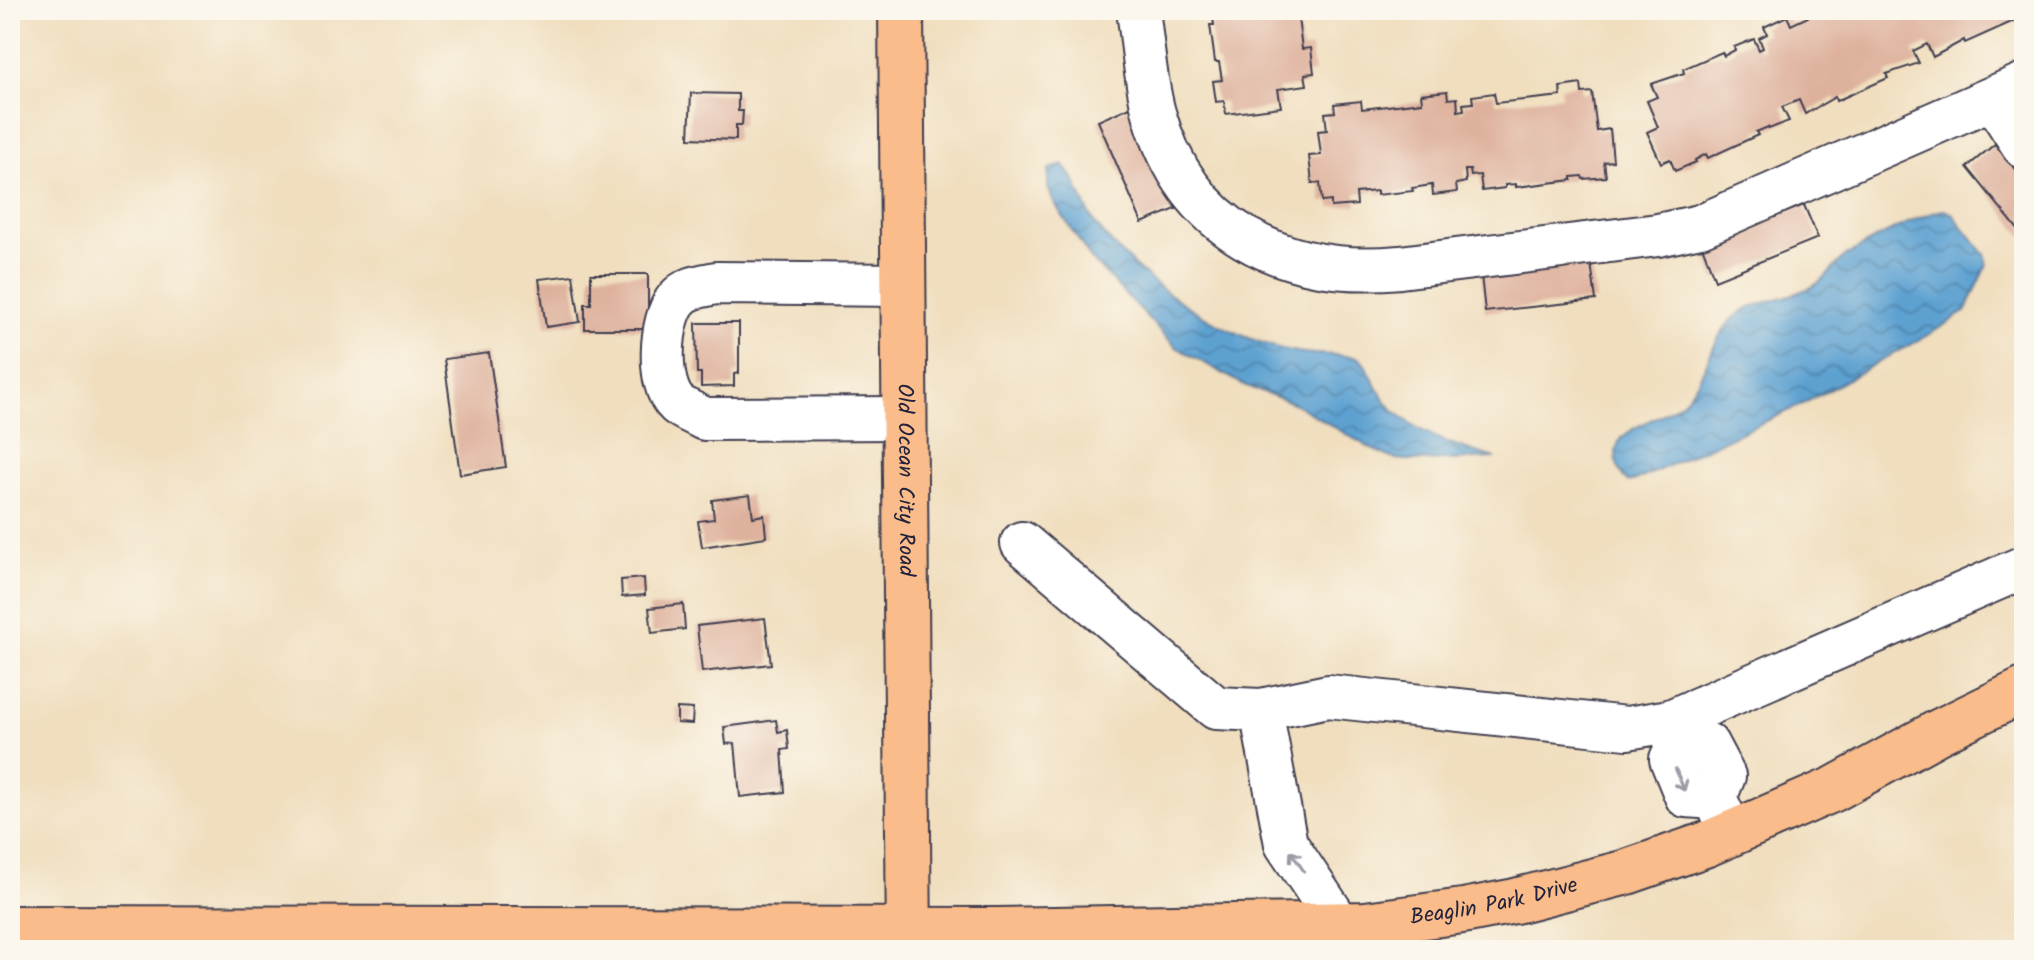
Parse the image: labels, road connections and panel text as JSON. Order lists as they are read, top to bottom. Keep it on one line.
{"streets":{"main road":["Old Ocean City Road","Beaglin Park Drive"]},"crossings":[["Old Ocean City Road","Beaglin Park Drive"]]}
